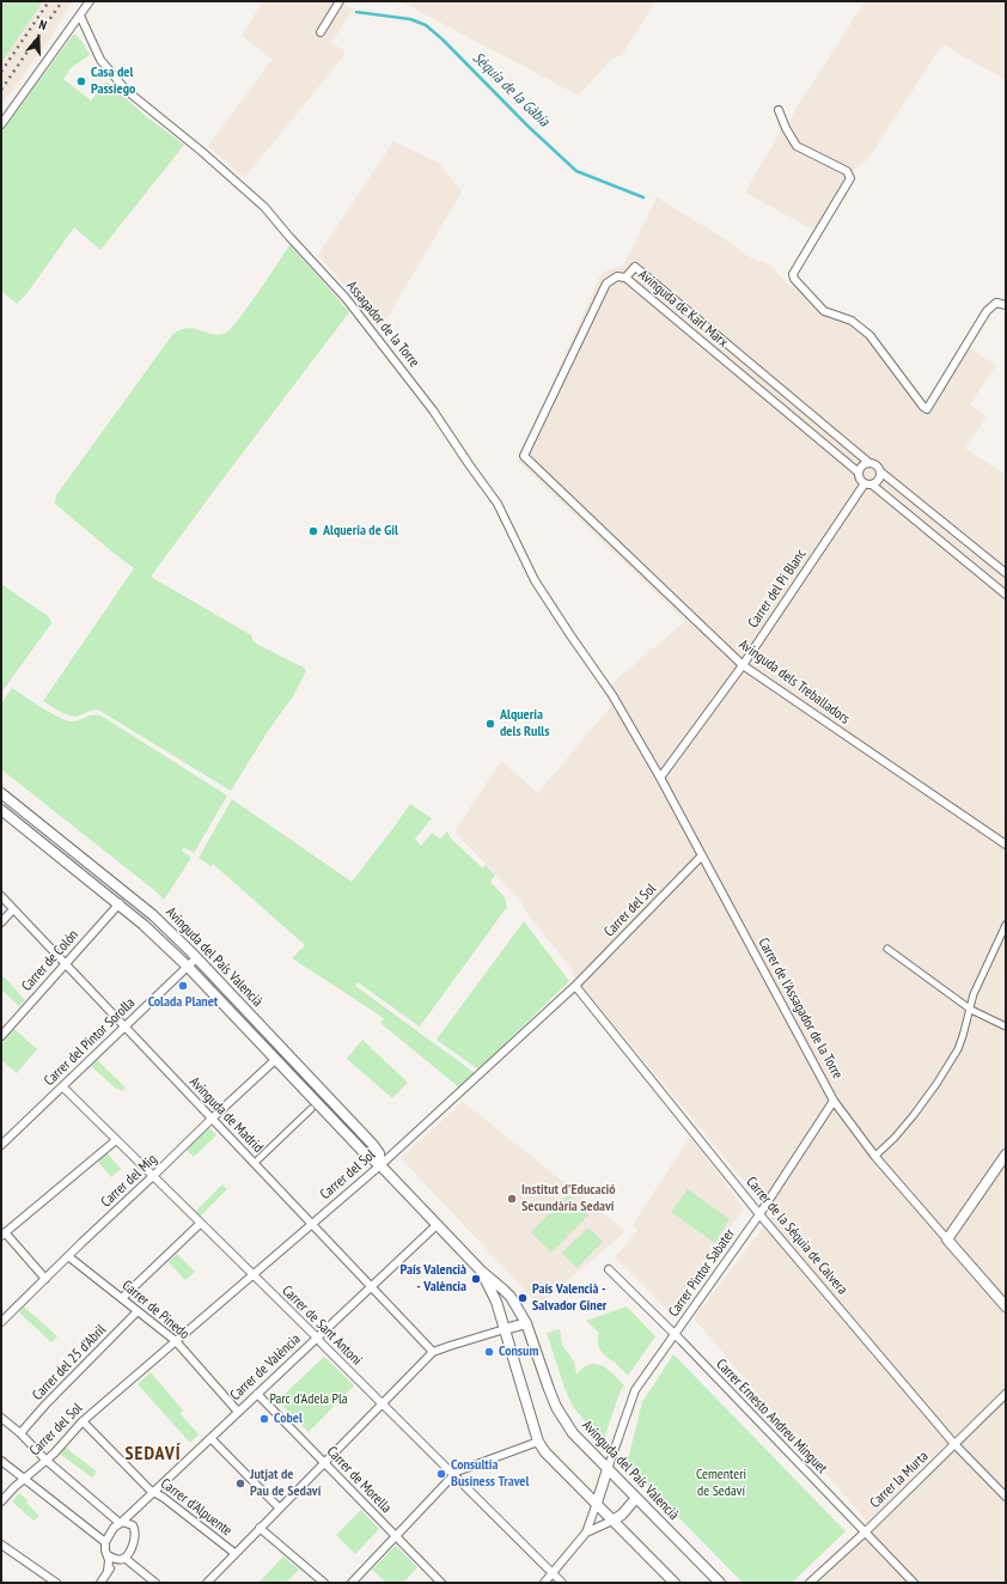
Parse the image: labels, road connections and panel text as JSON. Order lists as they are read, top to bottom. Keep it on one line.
{"streets":{"street":["Avinguda de Karl Marx","Assagador de la Torre","Carrer del Pi Blanc","Avinguda dels Treballadors","Carrer del Sol","Avinguda del País Valencià","Carrer de Colón","Carrer de l'Assagador de la Torre","Carrer del Pintor Sorolla","Avinguda de Madrid","Carrer del Mig","Carrer de la Séquia de Calvera","Carrer Pintor Sabater","Carrer de Pinedo","Carrer de Sant Antoni","Carrer del 25 d'Abril","Carrer de València","Carrer Ernesto Andreu Minguet","Carrer de Morella","Carrer la Murta","Carrer d'Alpuente"]},"crossings":[["Avinguda de Karl Marx","Carrer del Pi Blanc"],["Avinguda de Karl Marx","Avinguda dels Treballadors"],["Assagador de la Torre","Carrer de l'Assagador de la Torre"],["Carrer del Pi Blanc","Avinguda dels Treballadors"],["Carrer del Pi Blanc","Carrer de l'Assagador de la Torre"],["Carrer del Sol","Avinguda del País Valencià"],["Carrer del Sol","Carrer de l'Assagador de la Torre"],["Carrer del Sol","Avinguda de Madrid"],["Carrer del Sol","Carrer de la Séquia de Calvera"],["Carrer del Sol","Carrer de Pinedo"],["Carrer del Sol","Carrer de Sant Antoni"],["Carrer del Sol","Carrer d'Alpuente"],["Avinguda del País Valencià","Carrer de Colón"],["Avinguda del País Valencià","Carrer del Pintor Sorolla"],["Avinguda del País Valencià","Carrer del Mig"],["Avinguda del País Valencià","Carrer Pintor Sabater"],["Avinguda del País Valencià","Carrer de València"],["Carrer de Colón","Avinguda de Madrid"],["Carrer de l'Assagador de la Torre","Carrer Pintor Sabater"],["Carrer del Pintor Sorolla","Avinguda de Madrid"],["Carrer del Pintor Sorolla","Carrer de Sant Antoni"],["Avinguda de Madrid","Carrer del Mig"],["Avinguda de Madrid","Carrer de València"],["Carrer del Mig","Carrer de Pinedo"],["Carrer del Mig","Carrer de Sant Antoni"],["Carrer de la Séquia de Calvera","Carrer Pintor Sabater"],["Carrer de la Séquia de Calvera","Carrer la Murta"],["Carrer Pintor Sabater","Carrer Ernesto Andreu Minguet"],["Carrer de Pinedo","Carrer del 25 d'Abril"],["Carrer de Pinedo","Carrer de València"],["Carrer de Sant Antoni","Carrer de València"],["Carrer de València","Carrer de Morella"],["Carrer de València","Carrer d'Alpuente"],["Carrer Ernesto Andreu Minguet","Carrer la Murta"]],"districts":["SEDAVÍ"],"water":["Séquia de la Gàbia"],"parks":["Parc d'Adela Pla","Cementeri de Sedaví"],"places":["Casa del Passiego","Alqueria de Gil","Alqueria dels Rulls","Colada Planet","Institut d'Educació Secundària Sedaví","País Valencià - València","País Valencià - Salvador Giner","Consum","Cobel","Consultia Business Travel","Jutjat de Pau de Sedaví"],"north":"top"}
